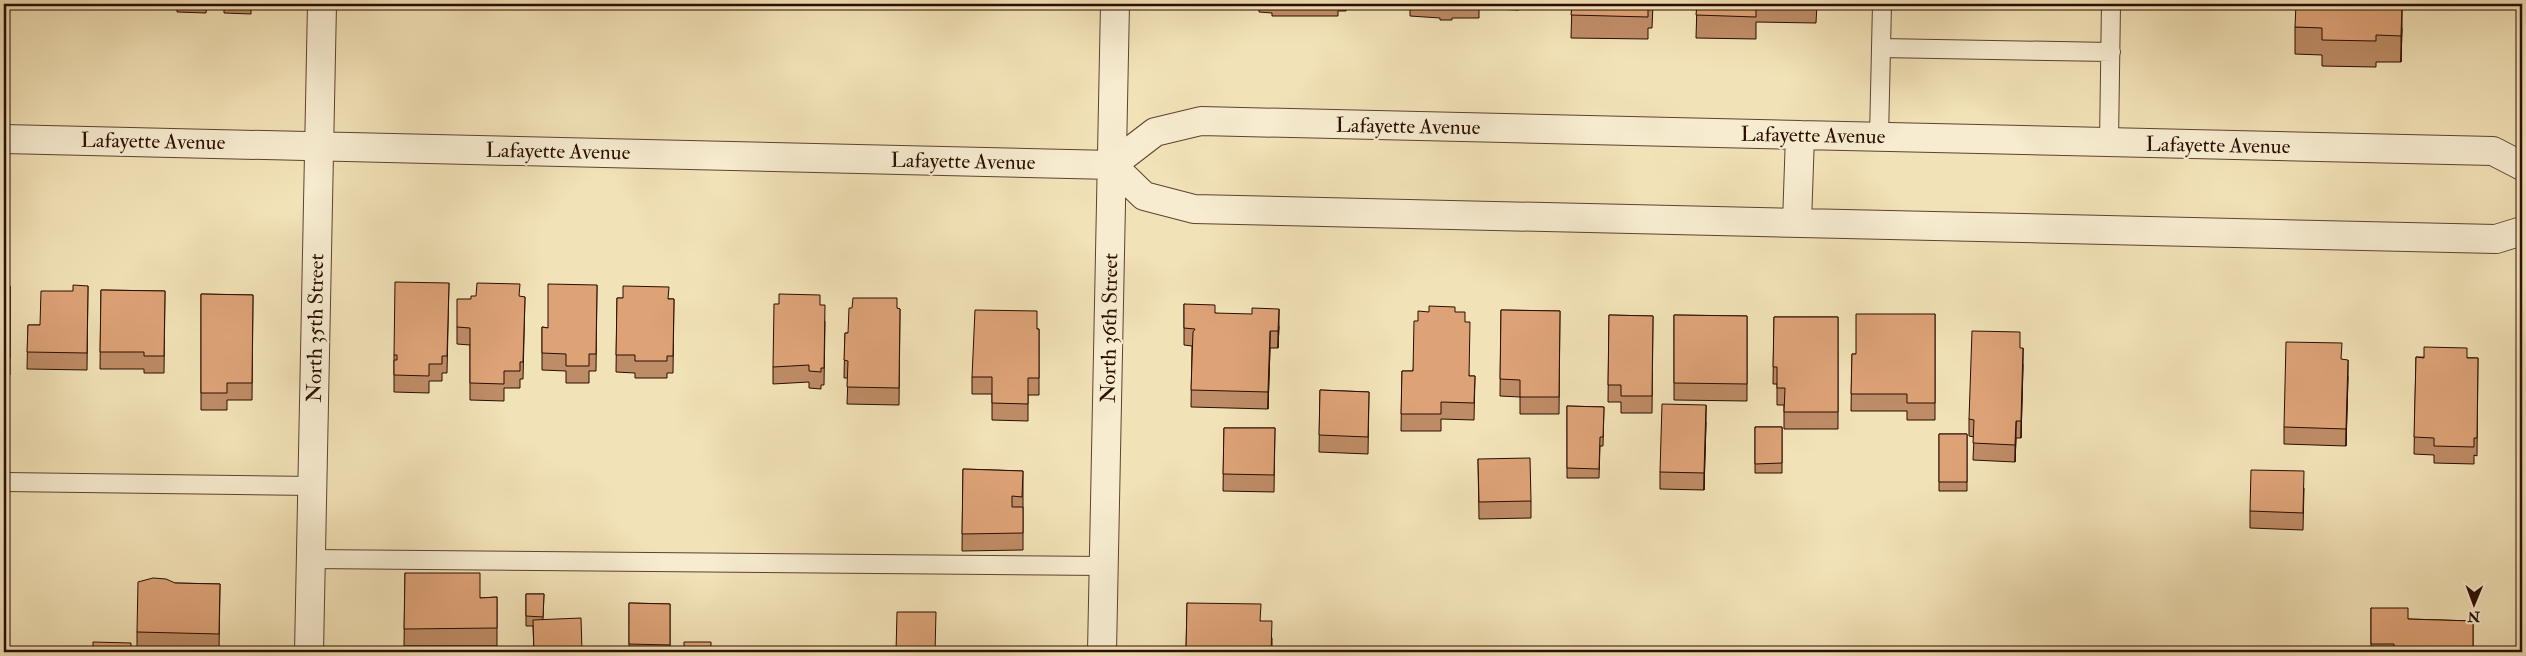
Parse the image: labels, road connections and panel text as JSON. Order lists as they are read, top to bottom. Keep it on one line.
{"streets":{"street":["Lafayette Avenue","North 35th Street","North 36th Street"]},"crossings":[["Lafayette Avenue","North 35th Street"],["Lafayette Avenue","North 36th Street"]],"north":"bottom"}
